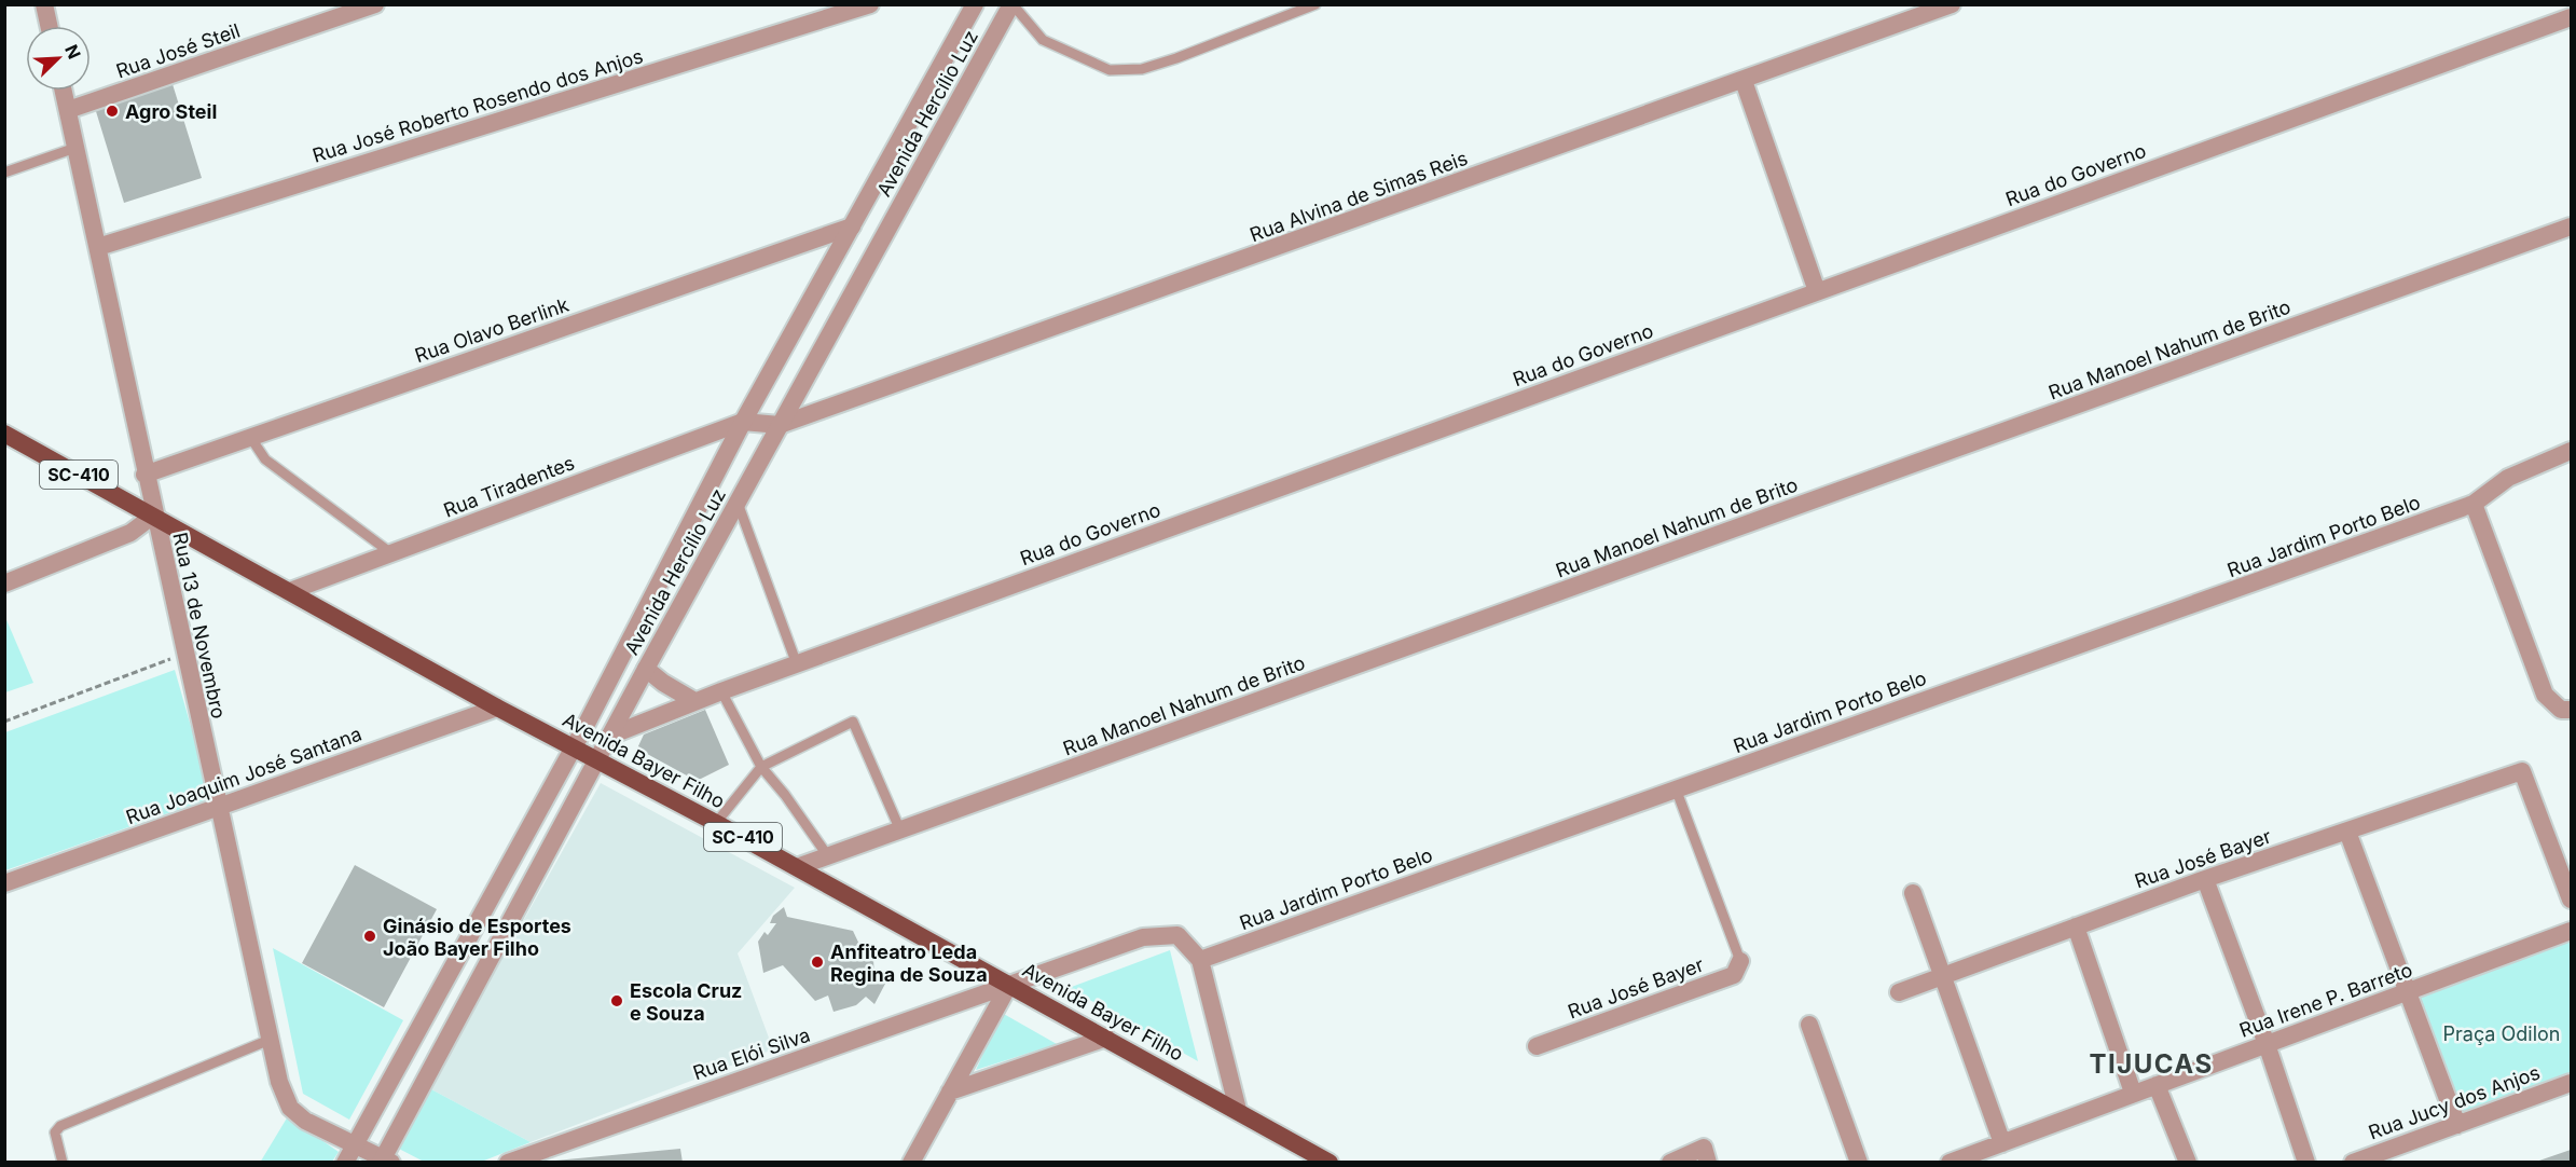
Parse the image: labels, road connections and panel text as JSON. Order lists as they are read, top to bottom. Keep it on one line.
{"streets":{"main road":["SC-410","Avenida Bayer Filho"],"street":["Rua José Steil","Rua José Roberto Rosendo dos Anjos","Avenida Hercílio Luz","Rua do Governo","Rua Alvina de Simas Reis","Rua Olavo Berlink","Rua Manoel Nahum de Brito","Rua Tiradentes","Rua Jardim Porto Belo","Rua 13 de Novembro","Rua Joaquim José Santana","Rua José Bayer","Rua Irene P. Barreto","Rua Elói Silva","Rua Jucy dos Anjos"]},"crossings":[["Rua José Steil","Rua 13 de Novembro"],["Rua José Roberto Rosendo dos Anjos","Rua 13 de Novembro"],["Avenida Hercílio Luz","Rua do Governo"],["Avenida Hercílio Luz","Rua Alvina de Simas Reis"],["Avenida Hercílio Luz","Rua Olavo Berlink"],["Avenida Hercílio Luz","Rua Tiradentes"],["Avenida Hercílio Luz","Rua 13 de Novembro"],["Avenida Hercílio Luz","Avenida Bayer Filho"],["Rua Olavo Berlink","Rua 13 de Novembro"],["Rua Manoel Nahum de Brito","Avenida Bayer Filho"],["Rua Tiradentes","Avenida Bayer Filho"],["Rua Jardim Porto Belo","Rua Elói Silva"],["Rua 13 de Novembro","Avenida Bayer Filho"],["Rua 13 de Novembro","Rua Joaquim José Santana"],["Avenida Bayer Filho","Rua Joaquim José Santana"],["Avenida Bayer Filho","Rua Elói Silva"]],"districts":["TIJUCAS"],"parks":["Praça Odilon"],"places":["Agro Steil","Ginásio de Esportes João Bayer Filho","Anfiteatro Leda Regina de Souza","Escola Cruz e Souza"],"north":"top right"}
